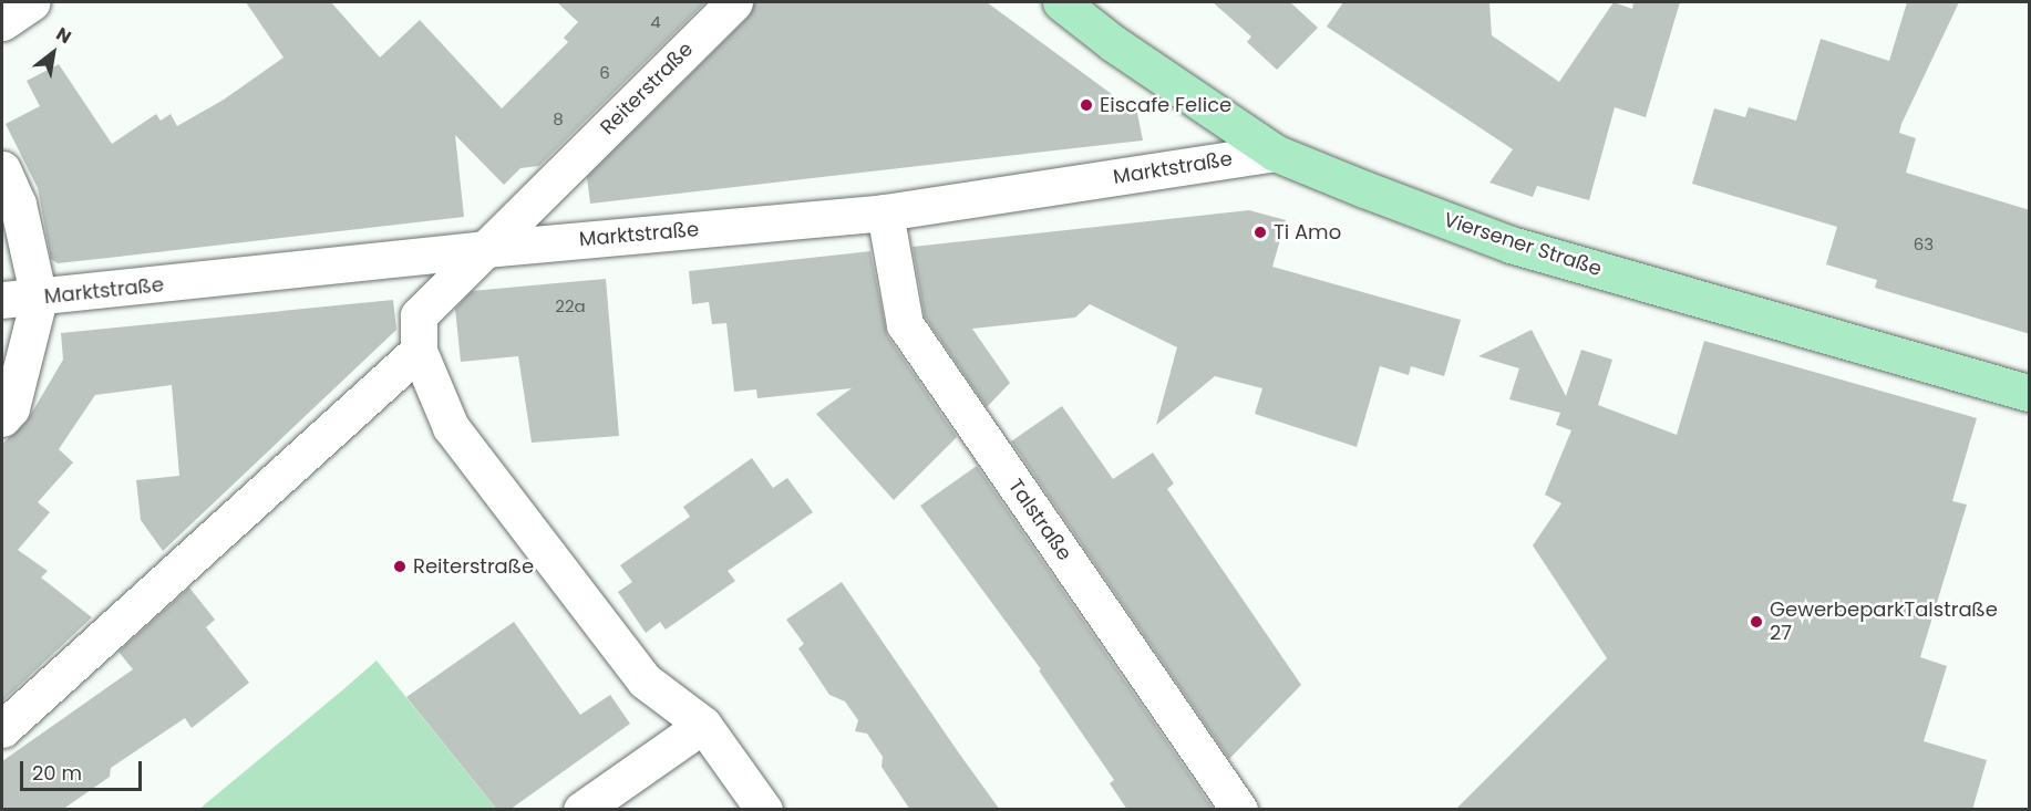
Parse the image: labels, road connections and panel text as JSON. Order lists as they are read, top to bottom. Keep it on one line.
{"streets":{"main road":["Viersener Straße"],"street":["Reiterstraße","Marktstraße","Talstraße"]},"crossings":[["Reiterstraße","Marktstraße"],["Marktstraße","Viersener Straße"],["Marktstraße","Talstraße"]],"places":["Eiscafe Felice","Ti Amo","Reiterstraße","GewerbeparkTalstraße 27"],"house_numbers":["4","6","8","63","22a"],"scale_bar":"20 m","north":"top right"}
